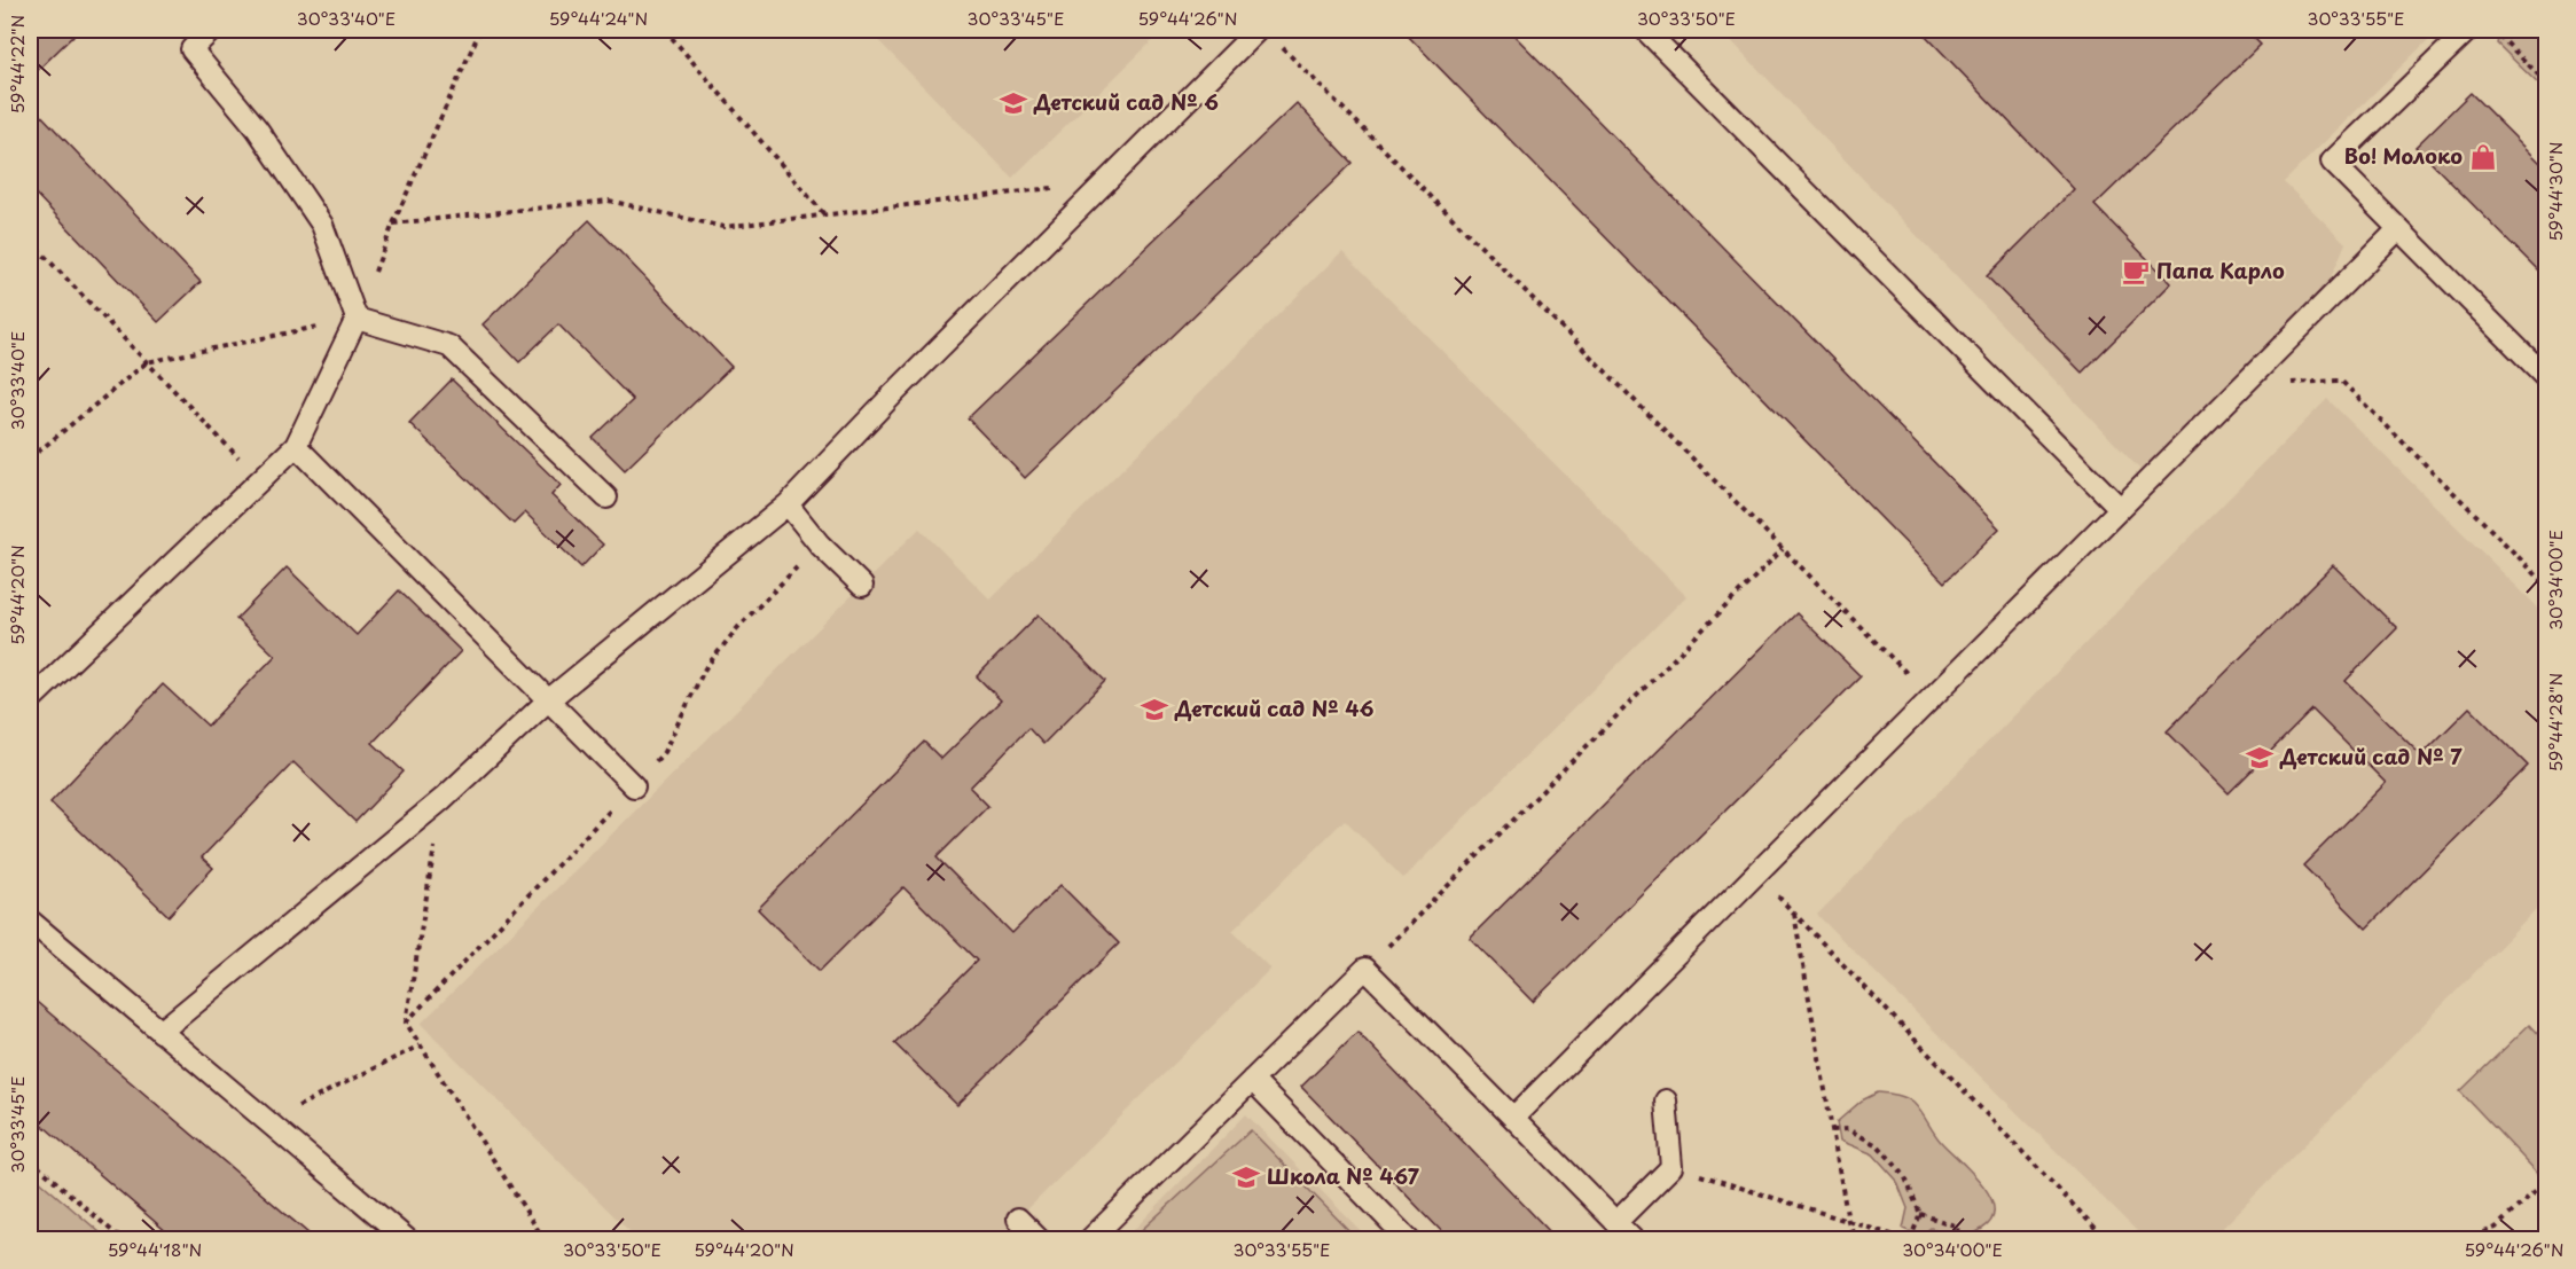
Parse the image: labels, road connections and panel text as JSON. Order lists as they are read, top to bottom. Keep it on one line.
{"places":{"school or university":["Детский сад № 6","Детский сад № 46","Детский сад № 7","Школа № 467"],"shop":["Во! Молоко"],"cafe":["Папа Карло"]},"coordinates":["30°33'40\"E","59°44'24\"N","30°33'45\"E","59°44'26\"N","30°33'50\"E","30°33'55\"E","59°44'22\"N","59°44'30\"N","30°34'00\"E","59°44'20\"N","59°44'28\"N","59°44'18\"N"]}
